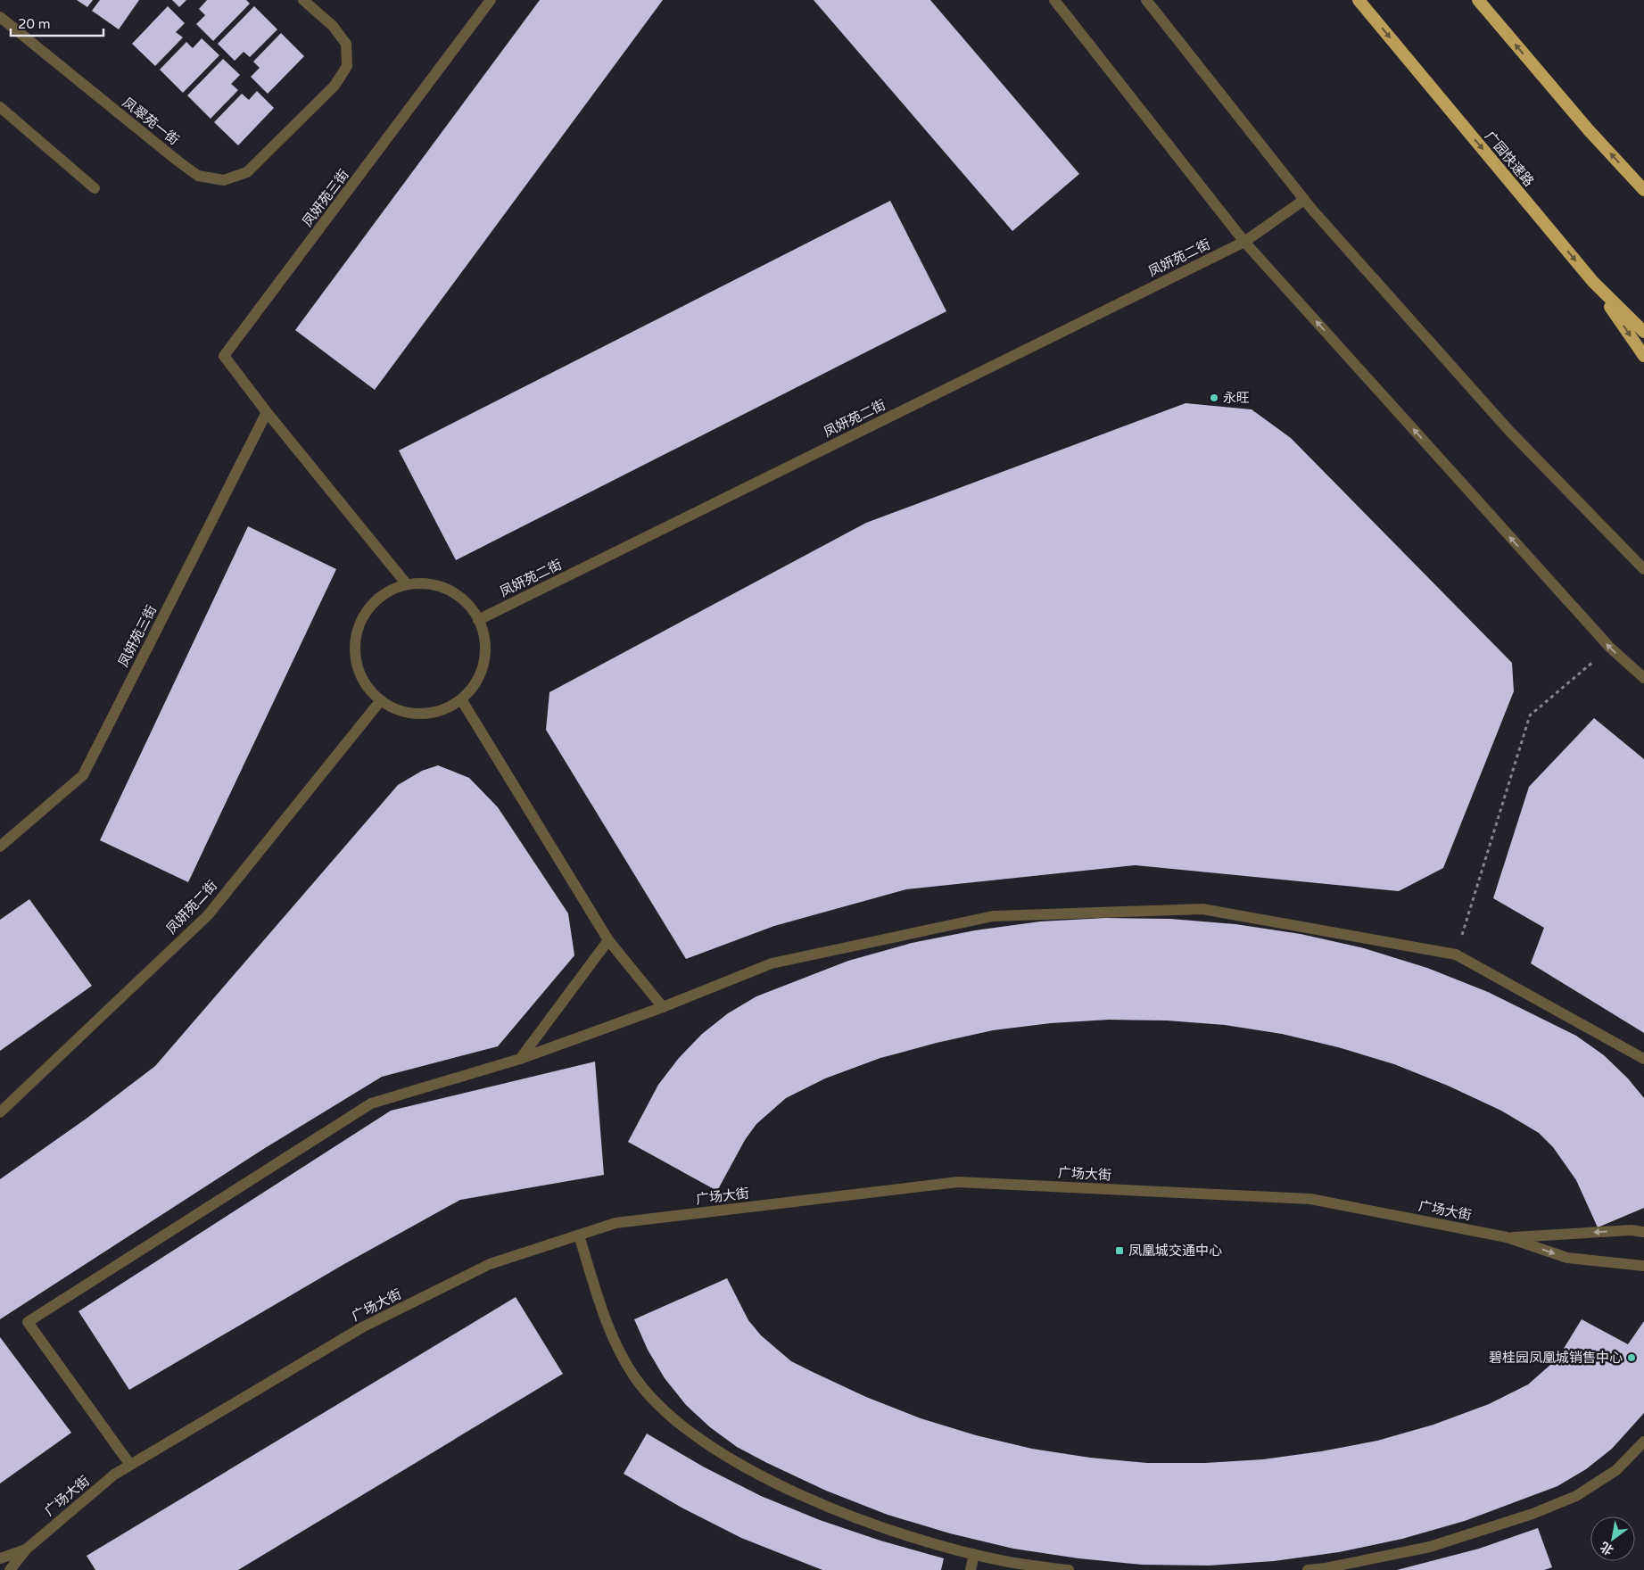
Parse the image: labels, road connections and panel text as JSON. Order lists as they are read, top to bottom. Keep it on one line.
{"streets":{"highway":["广园快速路"],"street":["凤翠苑一街","凤妍苑三街","凤妍苑二街","广场大街"]},"crossings":[["凤妍苑三街","凤妍苑二街"]],"places":{"other":["永旺","碧桂园凤凰城销售中心"],"transit":["凤凰城交通中心"]},"scale_bar":"20 m","north":"bottom left"}
